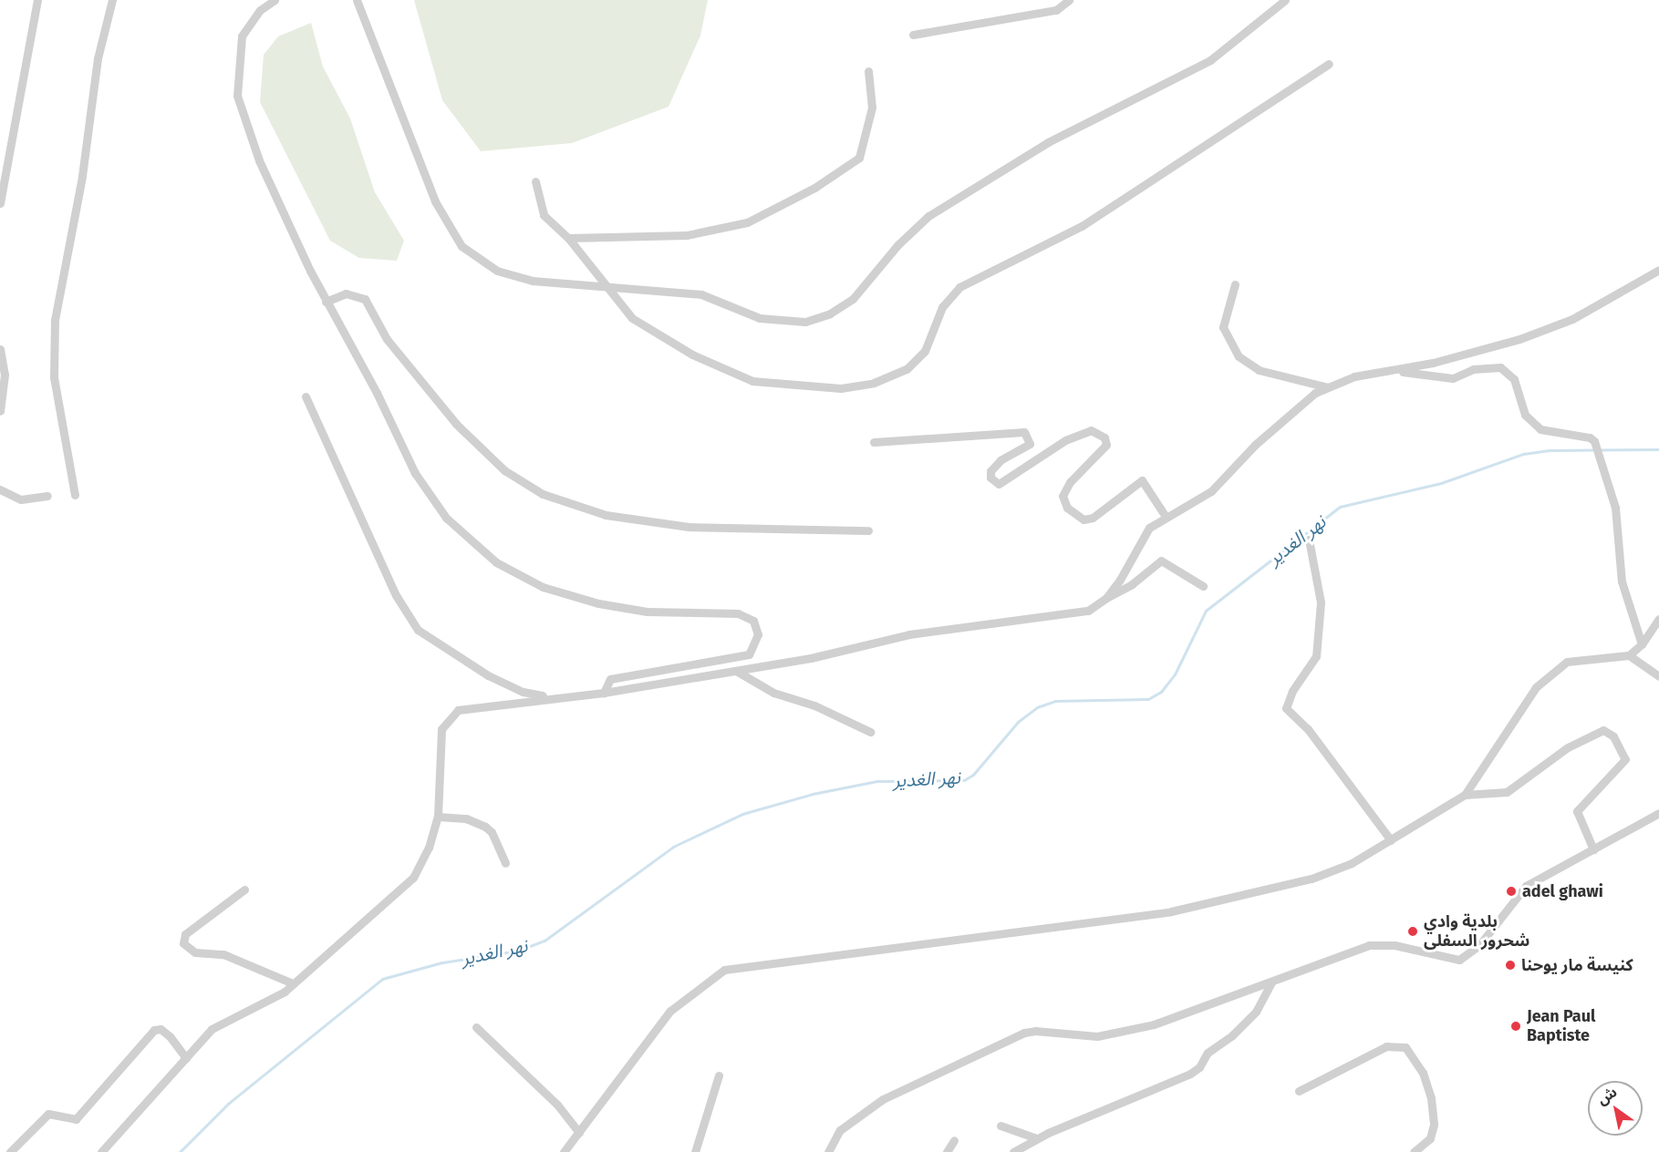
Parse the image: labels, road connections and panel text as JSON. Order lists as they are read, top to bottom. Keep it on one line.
{"water":["نهر الغدير"],"places":["adel ghawi","بلدية وادي شحرور السفلى","كنيسة مار يوحنا","Jean Paul Baptiste"],"north":"top left"}
